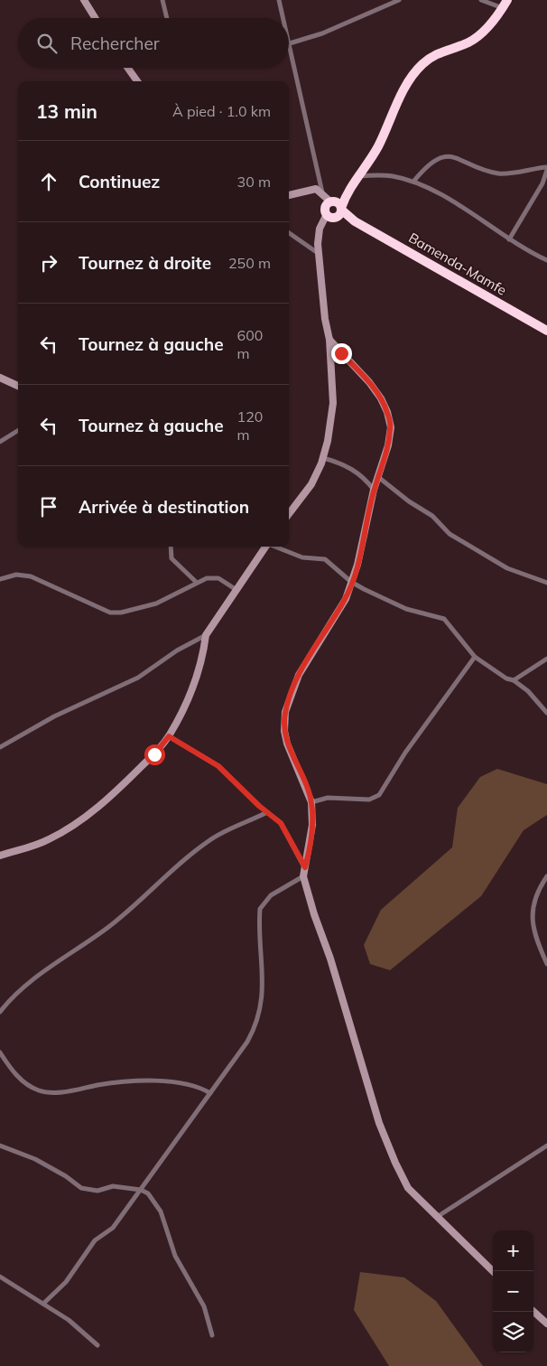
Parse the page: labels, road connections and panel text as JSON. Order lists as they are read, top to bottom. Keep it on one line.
{"streets":{"highway":["Bamenda-Mamfe"]},"page":{"search":"Rechercher","heading":["13 min","À pied · 1.0 km"],"list":[["Continuez","30 m"],["Tournez à droite","250 m"],["Tournez à gauche","600 m"],["Tournez à gauche","120 m"],"Arrivée à destination"],"map_buttons":["+","−"]}}
